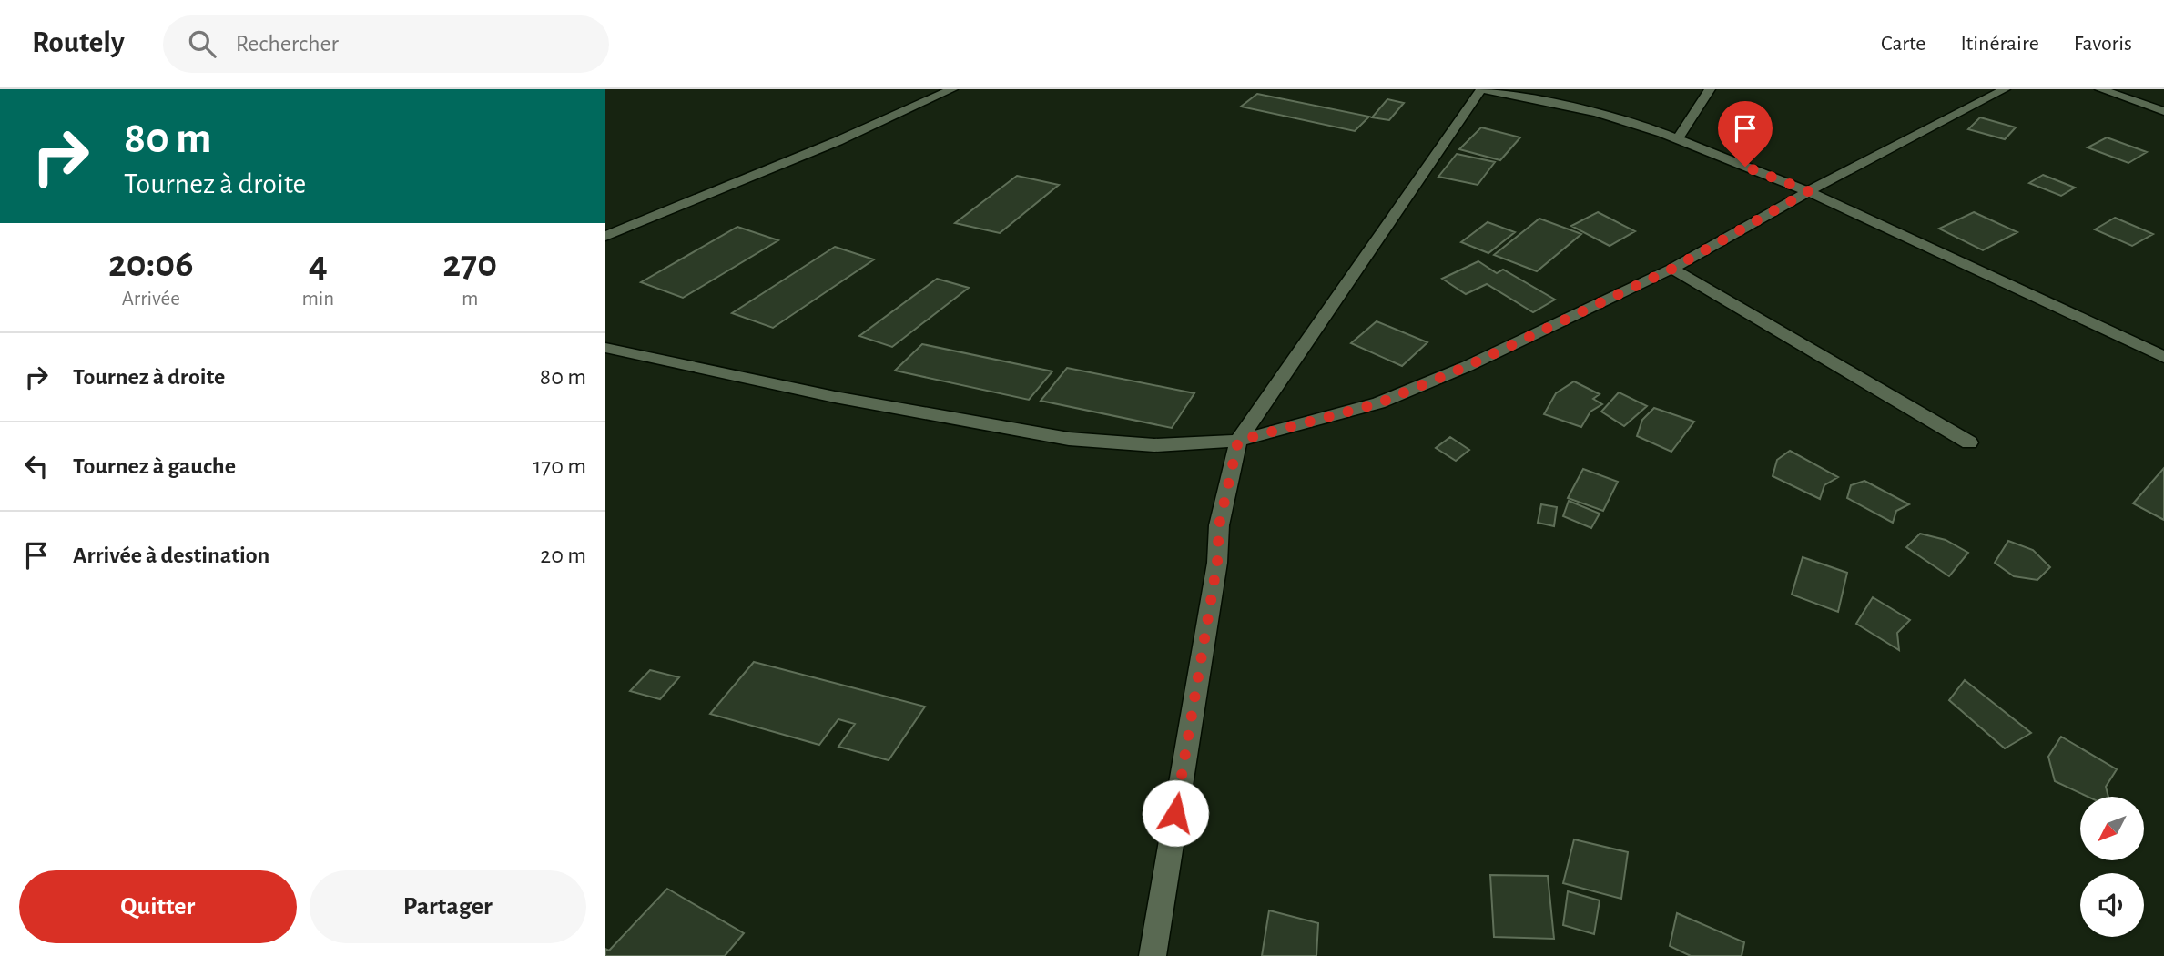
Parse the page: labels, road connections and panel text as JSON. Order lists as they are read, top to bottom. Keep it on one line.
{"north":"bottom left","page":{"header":"Routely","search":"Rechercher","nav":["Carte","Itinéraire","Favoris"],"turn":["80 m","Tournez à droite"],"eta":["20:06","Arrivée","4","min","270","m"],"list":[{"name":"Tournez à droite","value":"80 m"},{"name":"Tournez à gauche","value":"170 m"},{"name":"Arrivée à destination","value":"20 m"}],"buttons":["Quitter","Partager"]}}
